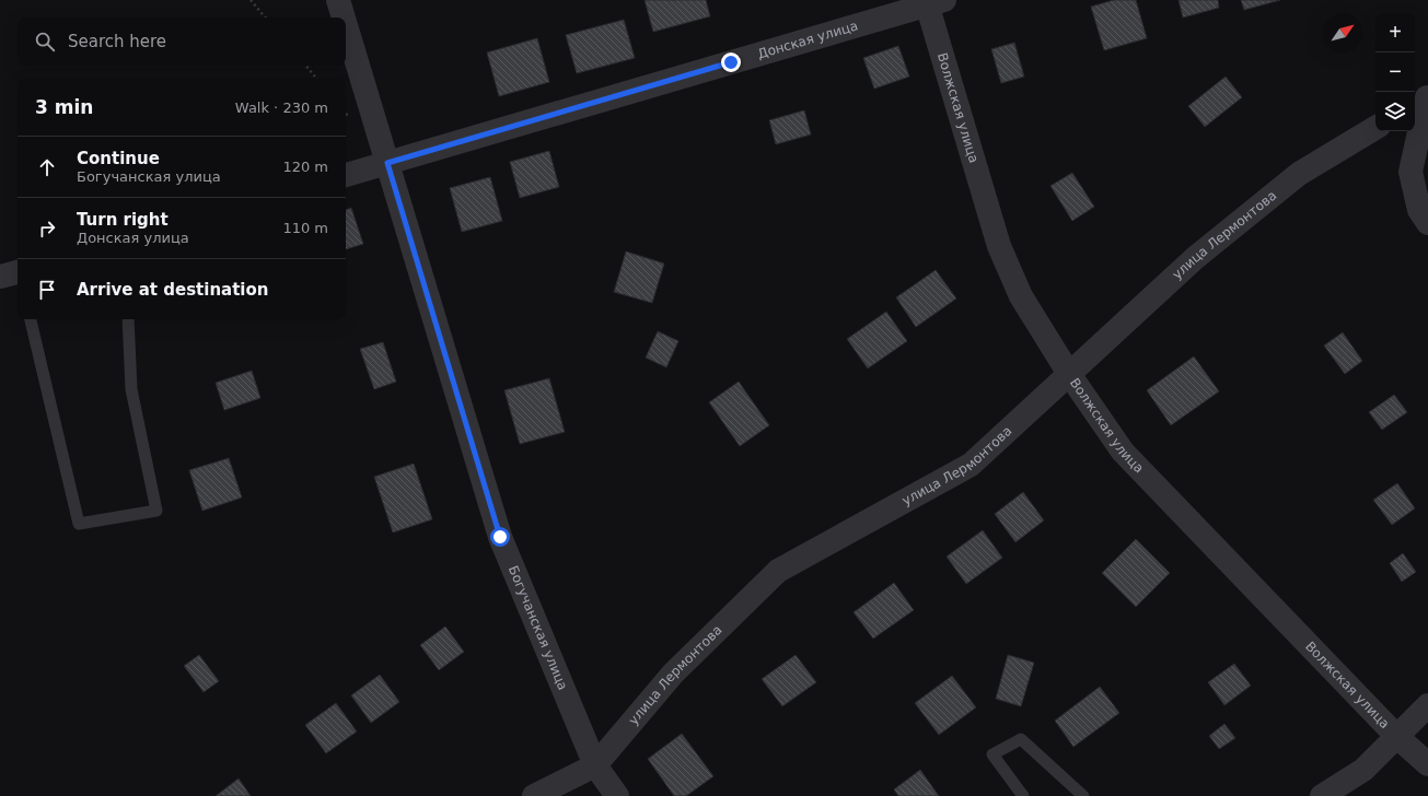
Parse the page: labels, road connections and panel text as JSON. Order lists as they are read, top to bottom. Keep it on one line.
{"streets":{"street":["Донская улица","Волжская улица","улица Лермонтова","Богучанская улица"]},"crossings":[["Донская улица","Волжская улица"],["Донская улица","Богучанская улица"],["Волжская улица","улица Лермонтова"],["улица Лермонтова","Богучанская улица"]],"north":"top right","page":{"map_buttons":["+","−"],"search":"Search here","heading":["3 min","Walk · 230 m"],"list":[["Continue","Богучанская улица","120 m"],["Turn right","Донская улица","110 m"],"Arrive at destination"]}}
